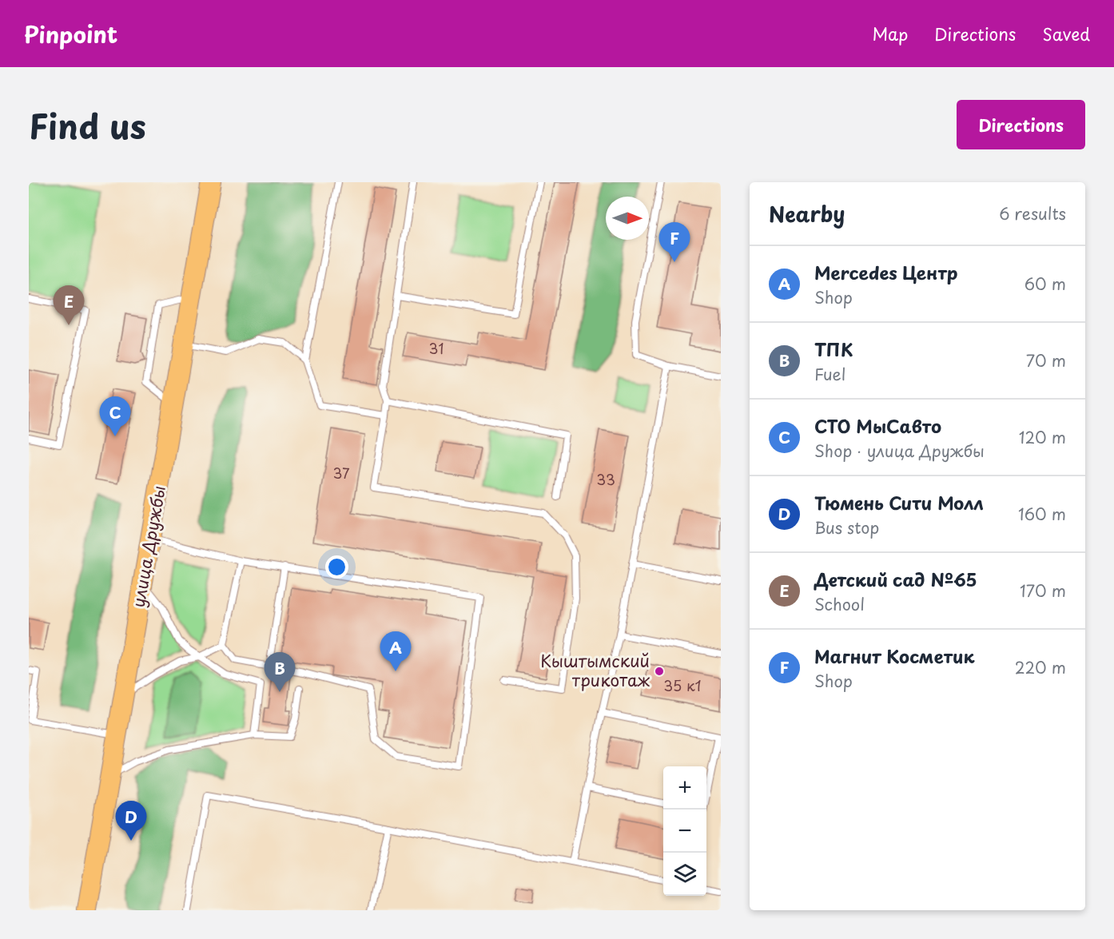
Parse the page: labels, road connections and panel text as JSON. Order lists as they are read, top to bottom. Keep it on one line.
{"streets":{"main road":["улица Дружбы"]},"places":["Кыштымский трикотаж"],"house_numbers":["31","37","33","35 к1"],"north":"right","page":{"header":"Pinpoint","nav":["Map","Directions","Saved"],"title":"Find us","buttons":"Directions","heading":["Nearby","6 results"],"pins":["F","E","C","A","B","D"],"list":[{"mark":"A","name":"Mercedes Центр","note":"Shop","value":"60 m"},{"mark":"B","name":"ТПК","note":"Fuel","value":"70 m"},{"mark":"C","name":"СТО МыСавто","note":"Shop · улица Дружбы","value":"120 m"},{"mark":"D","name":"Тюмень Сити Молл","note":"Bus stop","value":"160 m"},{"mark":"E","name":"Детский сад №65","note":"School","value":"170 m"},{"mark":"F","name":"Магнит Косметик","note":"Shop","value":"220 m"}],"map_buttons":["+","−"]}}
